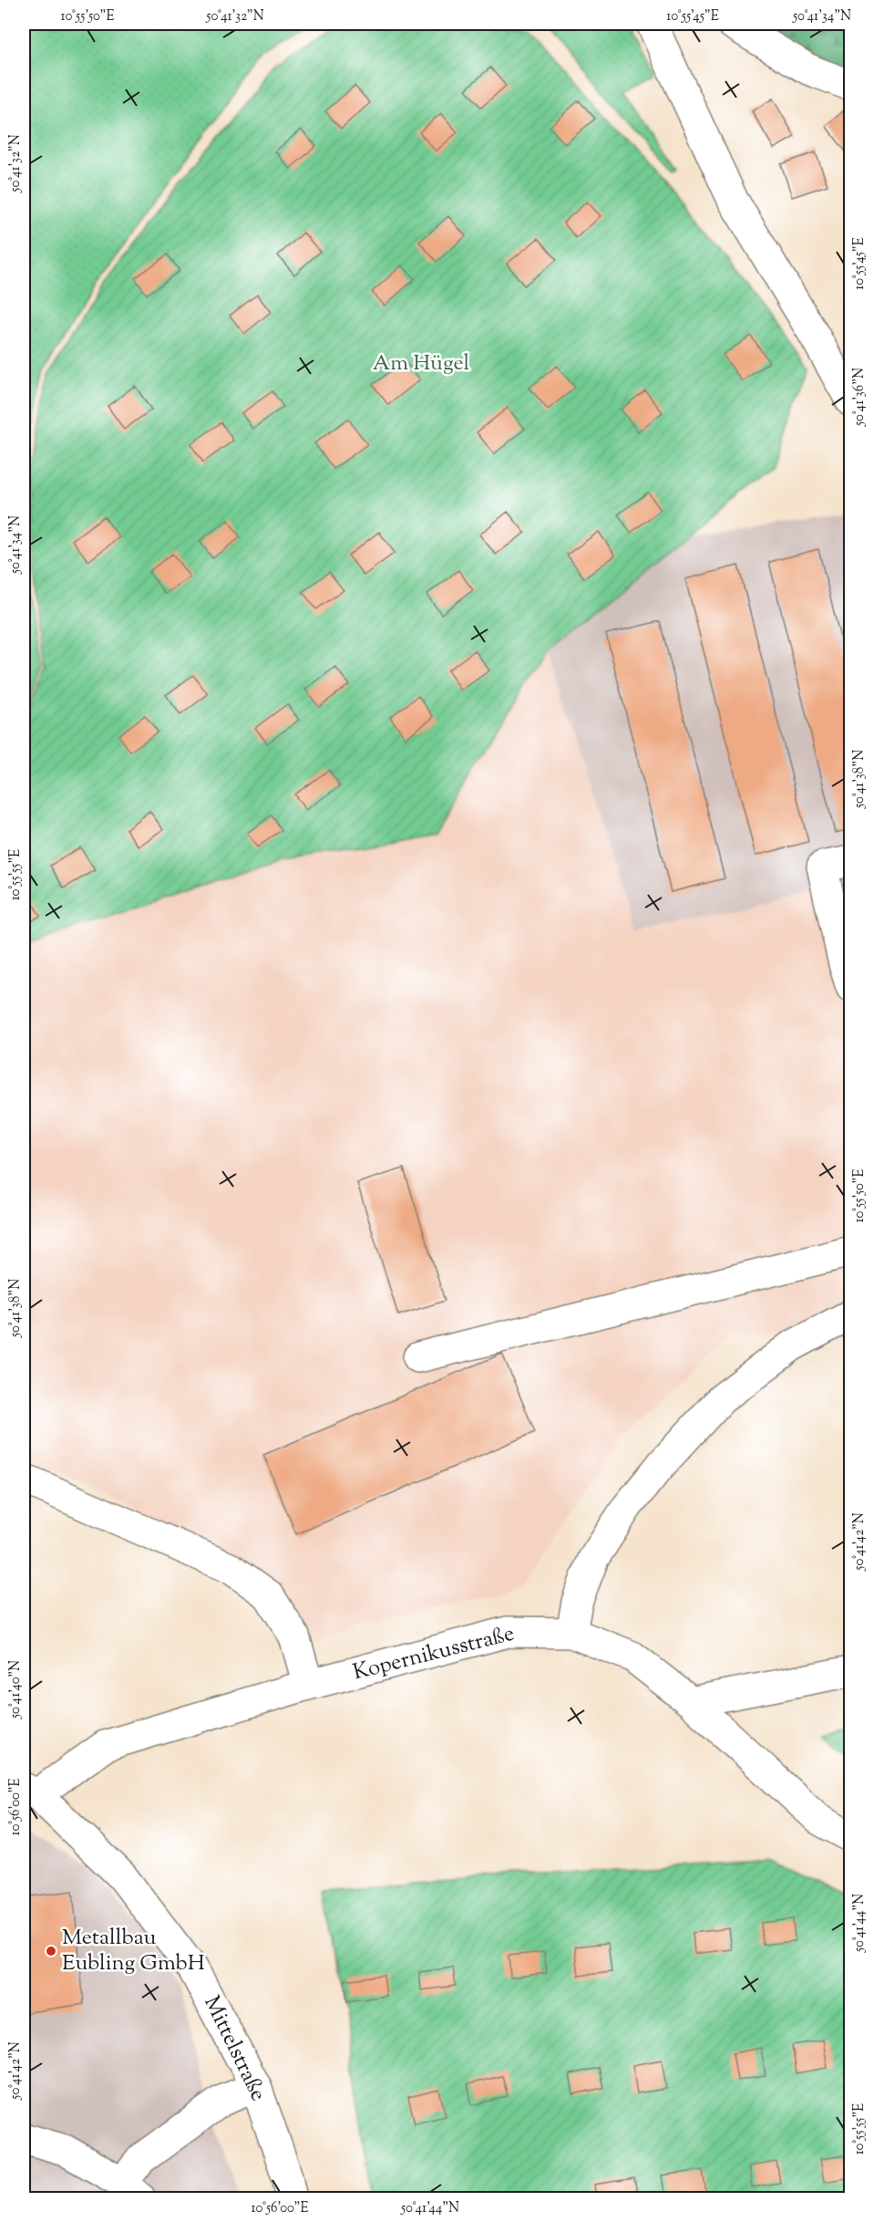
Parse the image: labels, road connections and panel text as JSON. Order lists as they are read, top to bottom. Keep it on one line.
{"streets":{"street":["Kopernikusstraße","Mittelstraße"]},"crossings":[["Kopernikusstraße","Mittelstraße"]],"parks":["Am Hügel"],"places":["Metallbau Eubling GmbH"],"coordinates":["10°55'50\"E","50°41'32\"N","10°55'45\"E","50°41'34\"N","50°41'36\"N","50°41'38\"N","10°55'55\"E","50°41'42\"N","50°41'40\"N","10°56'00\"E","50°41'44\"N"]}
